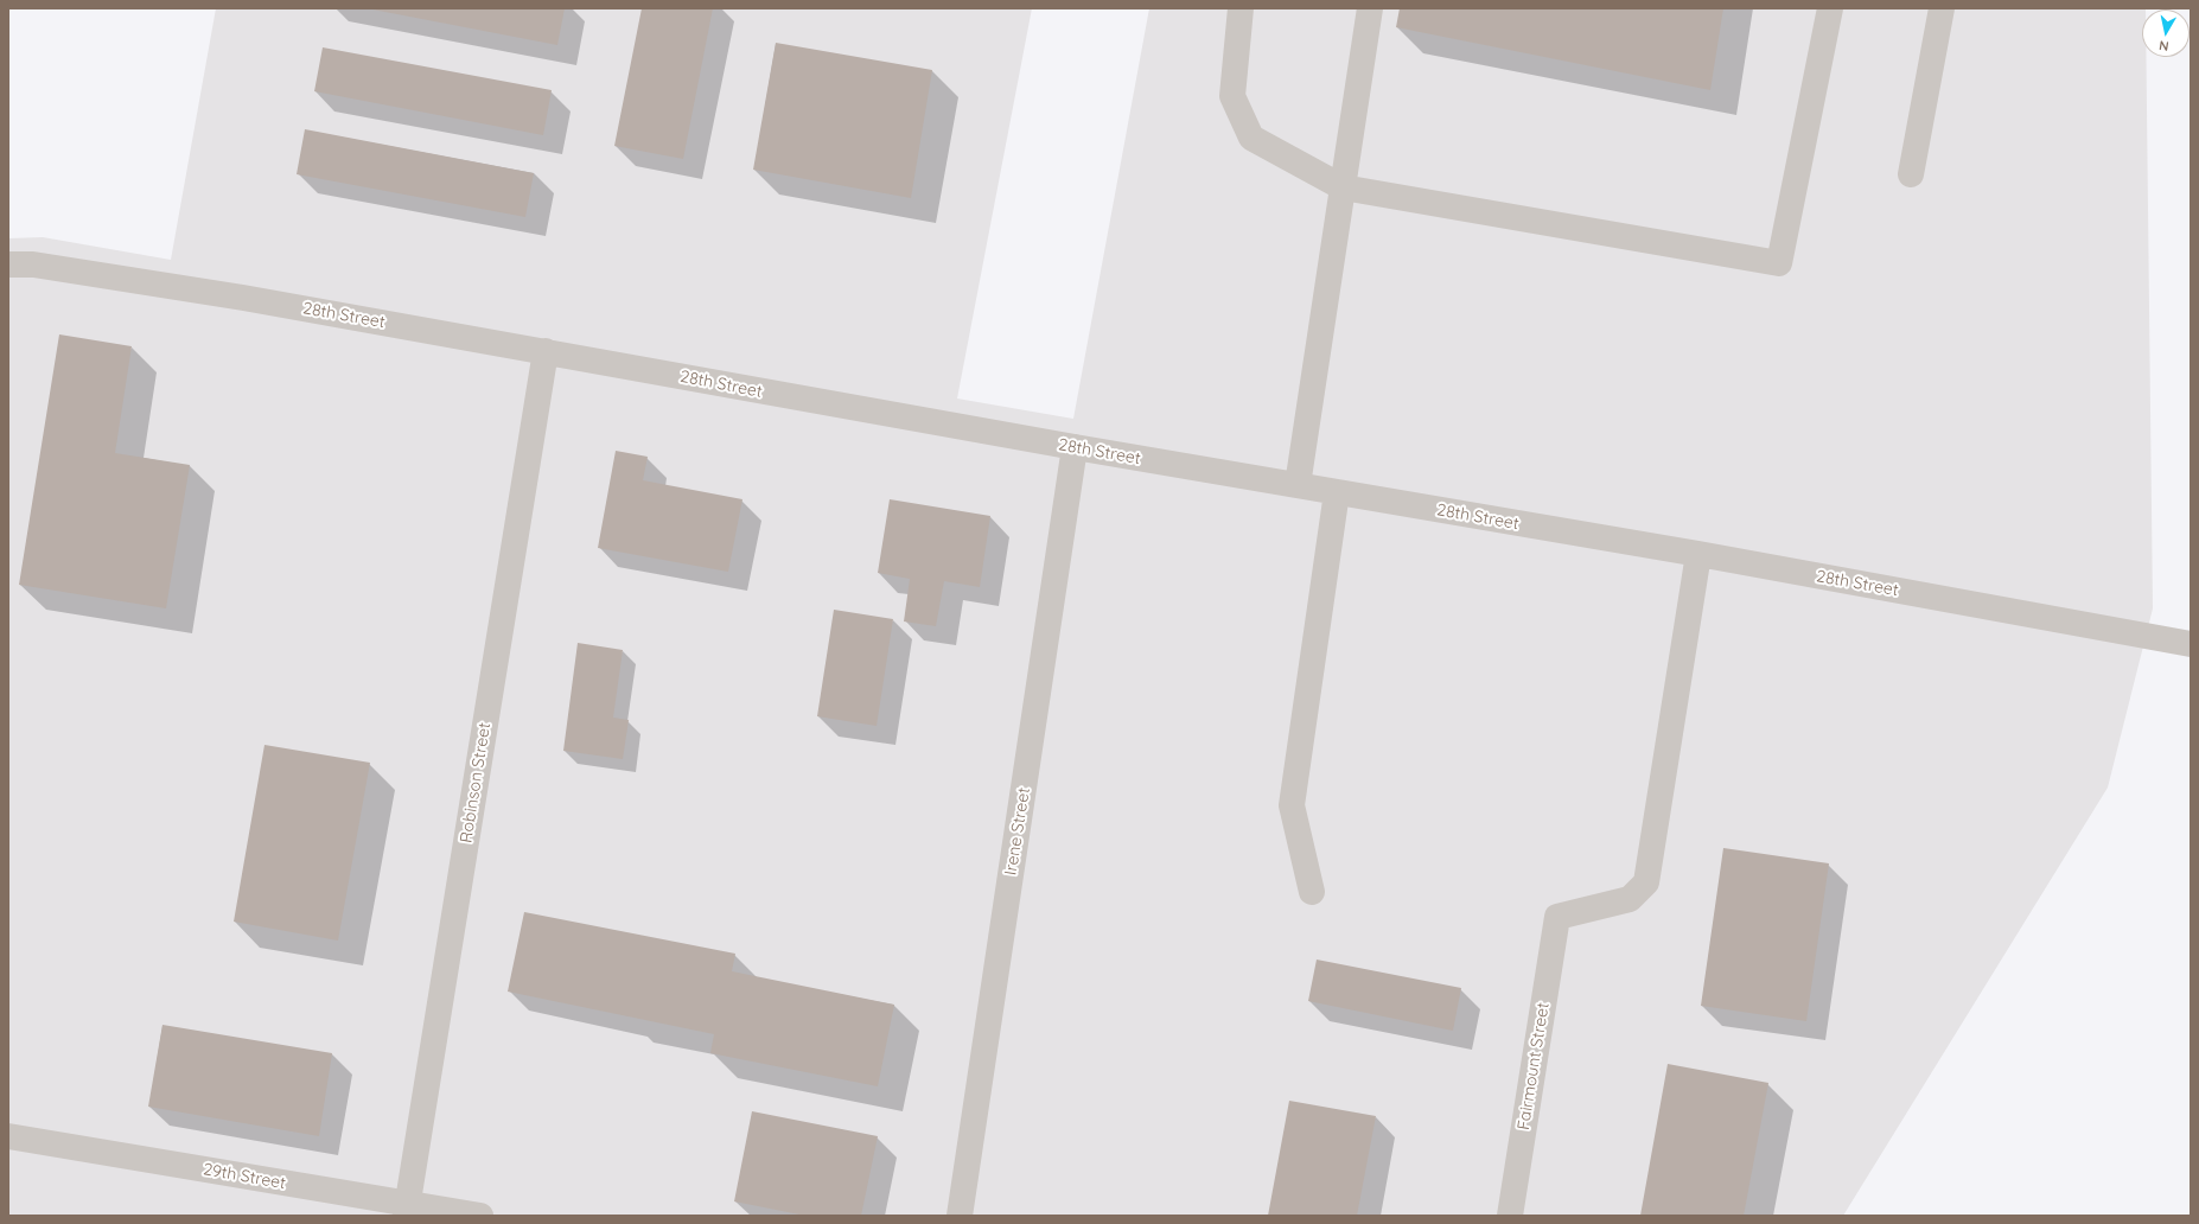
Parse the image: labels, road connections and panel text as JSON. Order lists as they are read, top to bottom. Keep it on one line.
{"streets":{"street":["28th Street","Robinson Street","Irene Street","Fairmount Street","29th Street"]},"crossings":[["28th Street","Robinson Street"],["28th Street","Irene Street"],["28th Street","Fairmount Street"],["Robinson Street","29th Street"]],"north":"bottom"}
